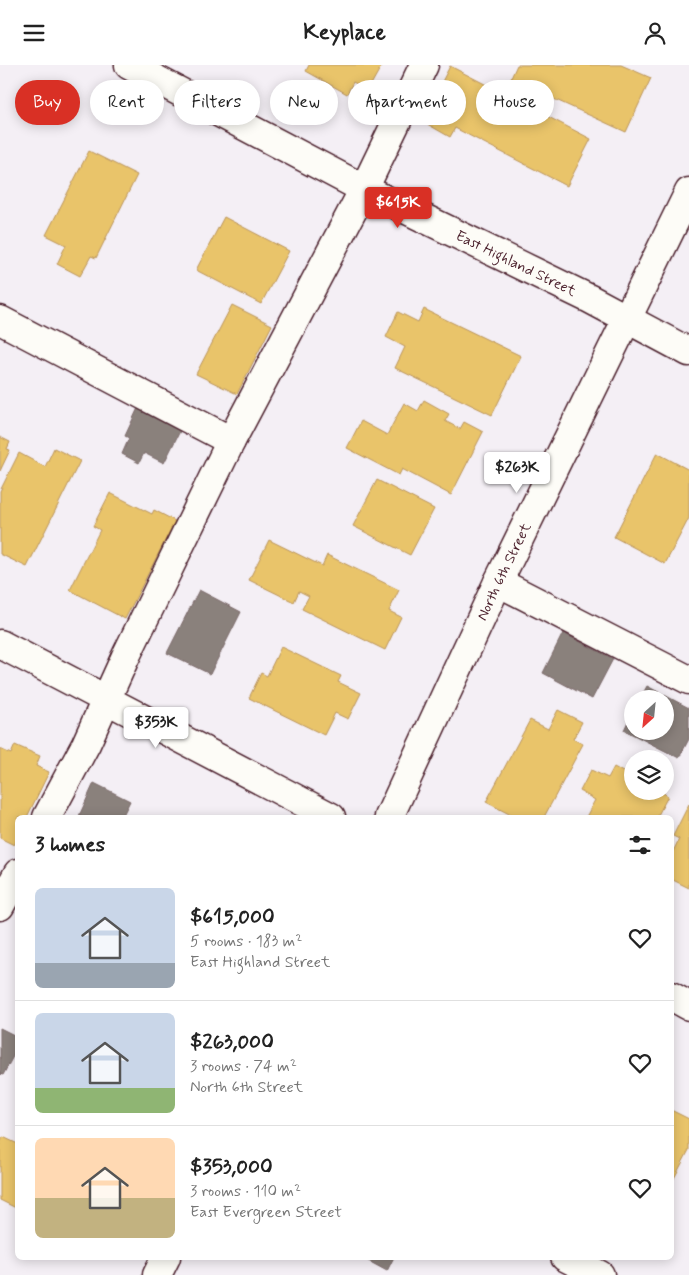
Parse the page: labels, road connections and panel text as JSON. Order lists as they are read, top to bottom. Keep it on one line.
{"streets":{"street":["East Highland Street","North 6th Street"]},"crossings":[["East Highland Street","North 6th Street"]],"north":"bottom left","page":{"header":"Keyplace","chip":["Buy","Rent","Filters","New","Apartment","House"],"price":["$615K","$263K","$353K"],"heading":"3 homes","list":[{"name":"$615,000","note":"5 rooms · 183 m² · East Highland Street"},{"name":"$263,000","note":"3 rooms · 74 m² · North 6th Street"},{"name":"$353,000","note":"3 rooms · 110 m² · East Evergreen Street"}]}}
